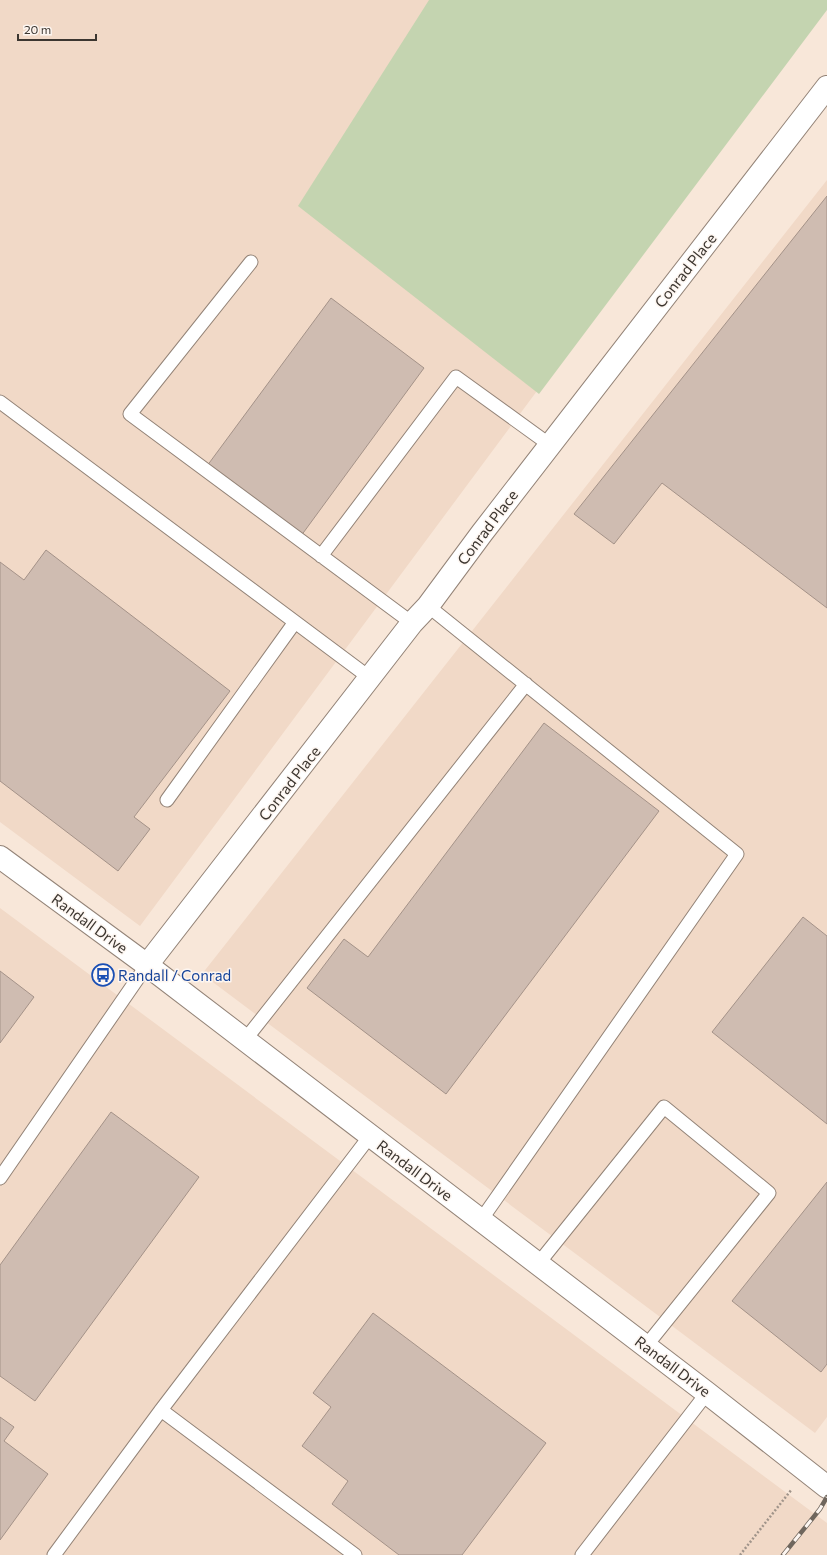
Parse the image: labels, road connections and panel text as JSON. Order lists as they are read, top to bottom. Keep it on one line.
{"streets":{"street":["Conrad Place","Randall Drive"]},"crossings":[["Conrad Place","Randall Drive"]],"places":{"bus stop":["Randall / Conrad"]},"scale_bar":"20 m"}
